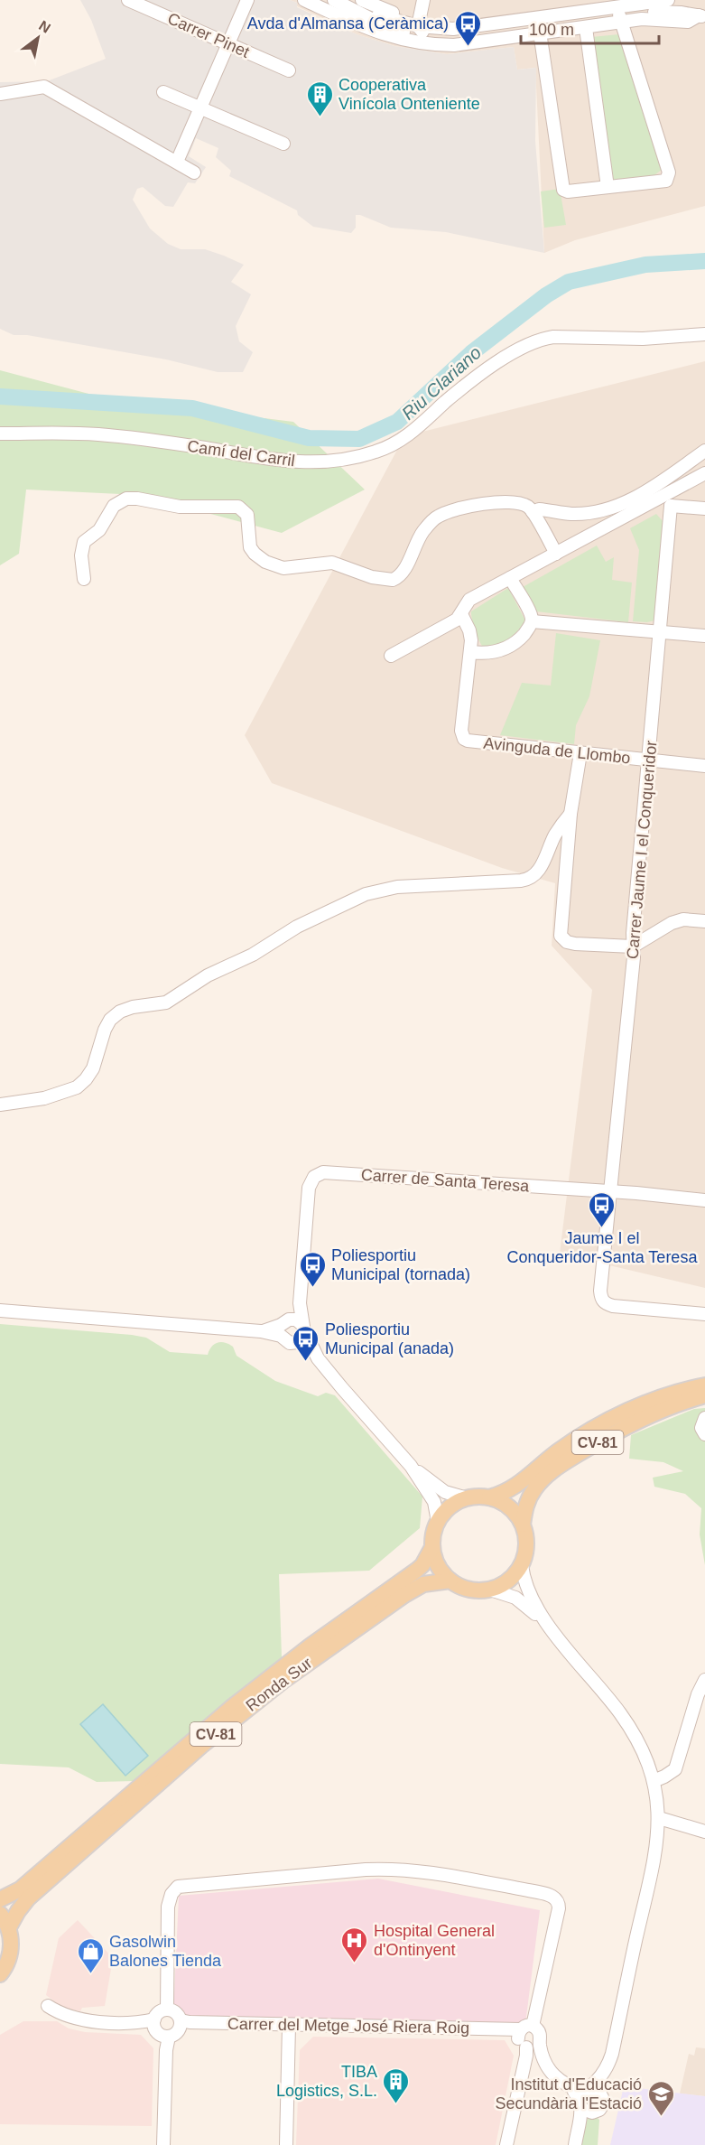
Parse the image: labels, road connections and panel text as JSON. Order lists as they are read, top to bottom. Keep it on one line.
{"streets":{"main road":["CV-81","Ronda Sur"],"street":["Carrer Pinet","Camí del Carril","Avinguda de Llombo","Carrer Jaume I el Conqueridor","Carrer de Santa Teresa","Carrer del Metge José Riera Roig"]},"crossings":[["Avinguda de Llombo","Carrer Jaume I el Conqueridor"],["Carrer Jaume I el Conqueridor","Carrer de Santa Teresa"],["Carrer de Santa Teresa","CV-81"],["Carrer de Santa Teresa","Ronda Sur"],["CV-81","Ronda Sur"]],"water":["Riu Clariano"],"places":{"bus stop":["Avda d'Almansa (Ceràmica)","Jaume I el Conqueridor-Santa Teresa","Poliesportiu Municipal (tornada)","Poliesportiu Municipal (anada)"],"building":["Cooperativa Vinícola Onteniente","TIBA Logistics, S.L."],"hospital":["Hospital General d'Ontinyent"],"shop":["Gasolwin Balones Tienda"],"school or university":["Institut d'Educació Secundària l'Estació"]},"scale_bar":"100 m","north":"top right"}
